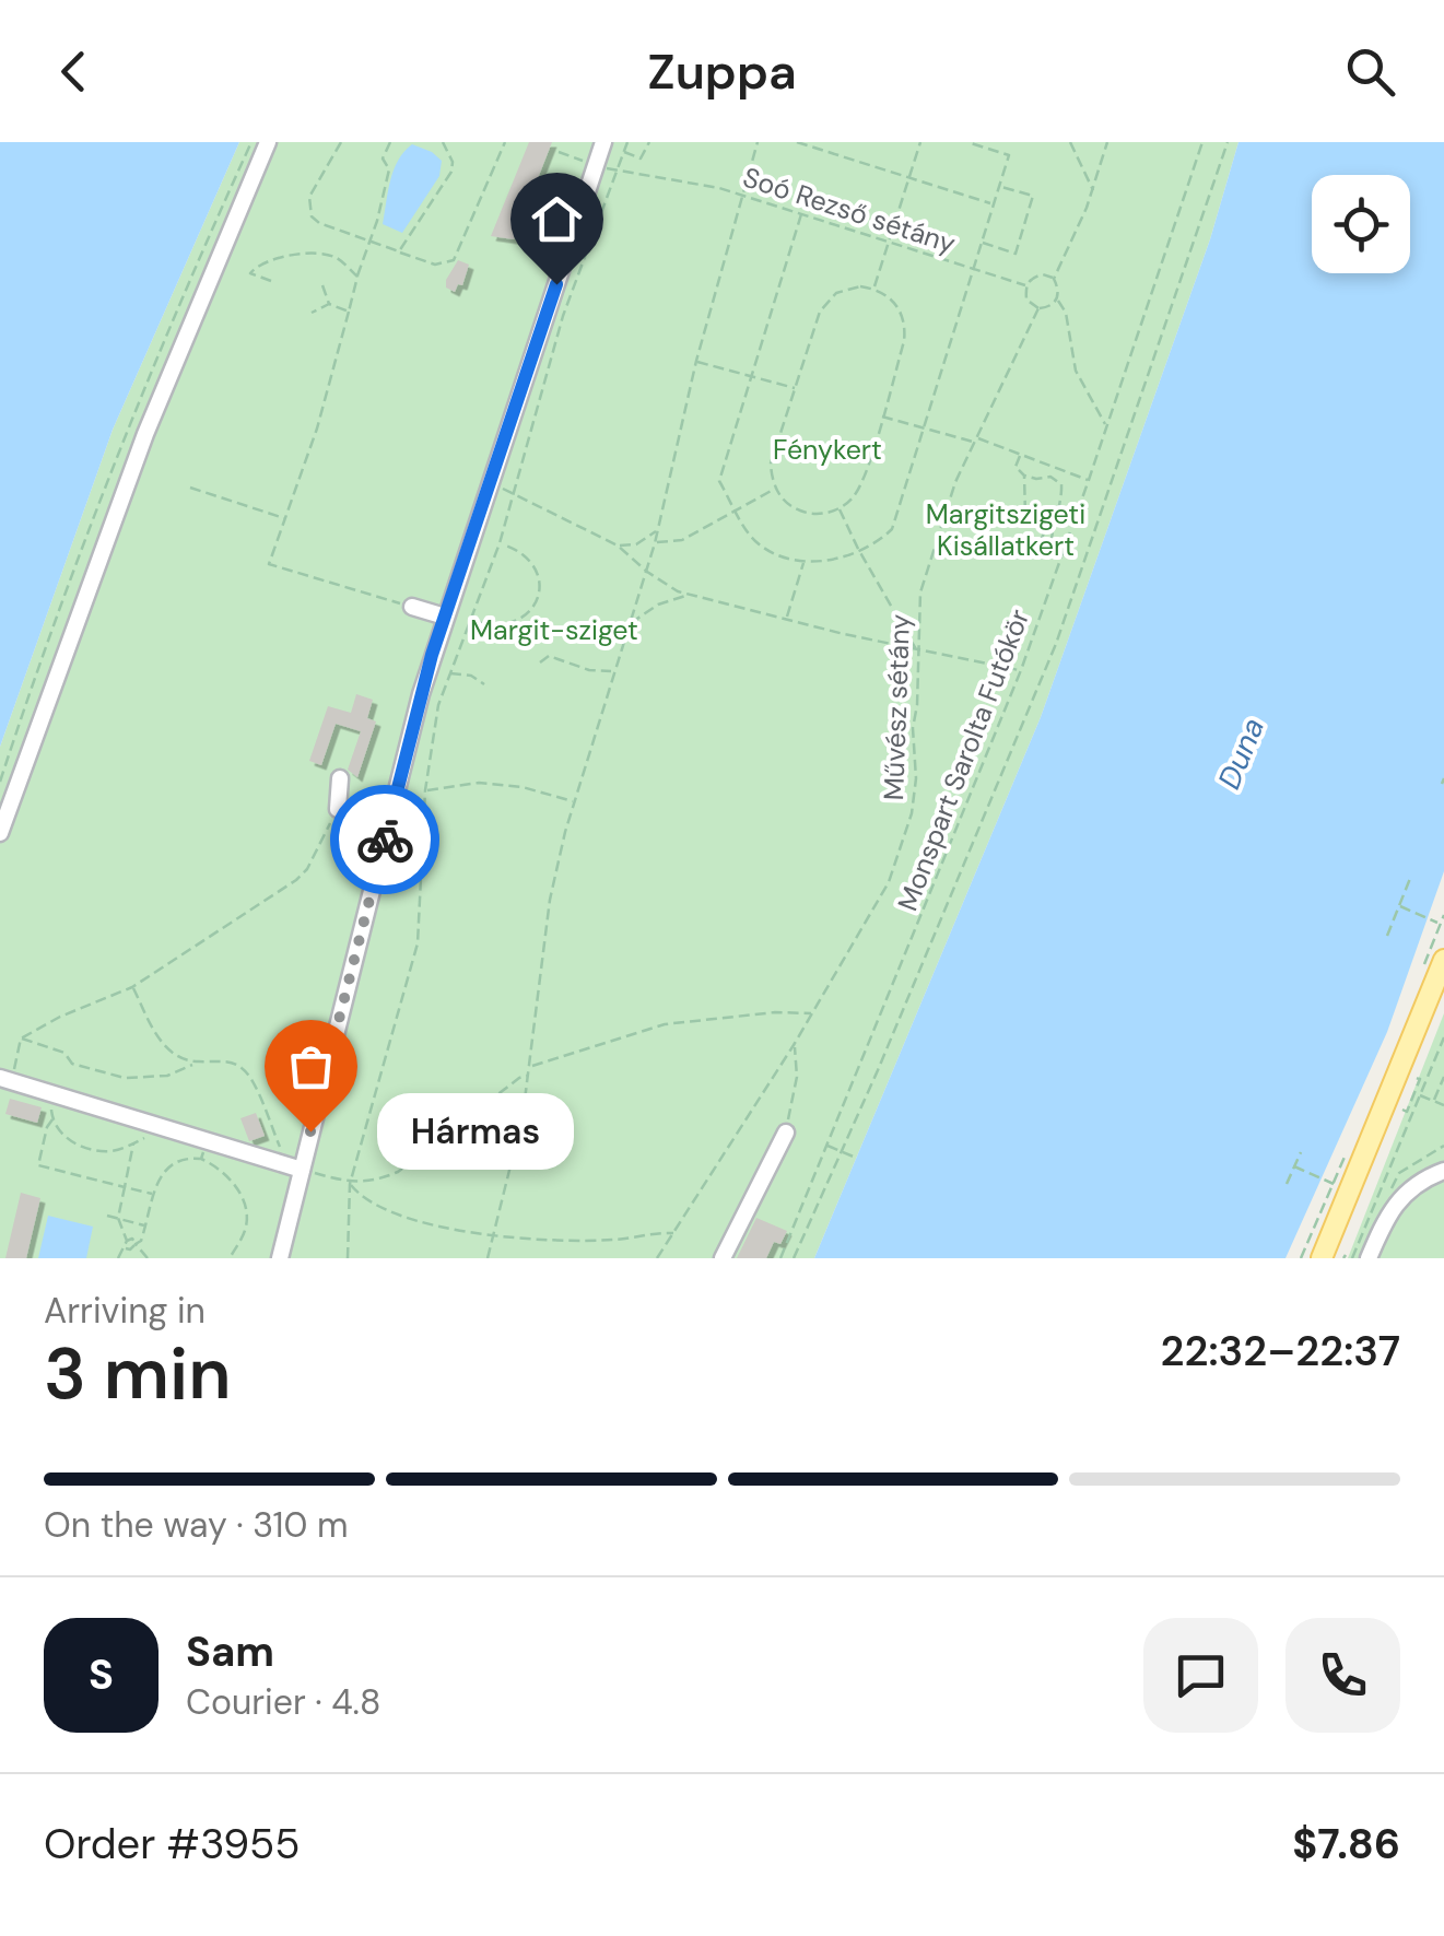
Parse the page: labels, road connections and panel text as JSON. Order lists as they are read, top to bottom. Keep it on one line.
{"streets":{"path":["Soó Rezső sétány","Művész sétány","Monspart Sarolta Futókör"]},"crossings":[["Soó Rezső sétány","Művész sétány"]],"water":["Duna"],"parks":["Fénykert","Margitszigeti Kisállatkert","Margit-sziget"],"places":["Hármas"],"page":{"header":"Zuppa","bubble":"Hármas","heading":["3 min","Arriving in","22:32–22:37"],"panel":["Sam","Courier · 4.8","Order #3955","$7.86"],"bar":"On the way · 310 m","round":"S"}}
